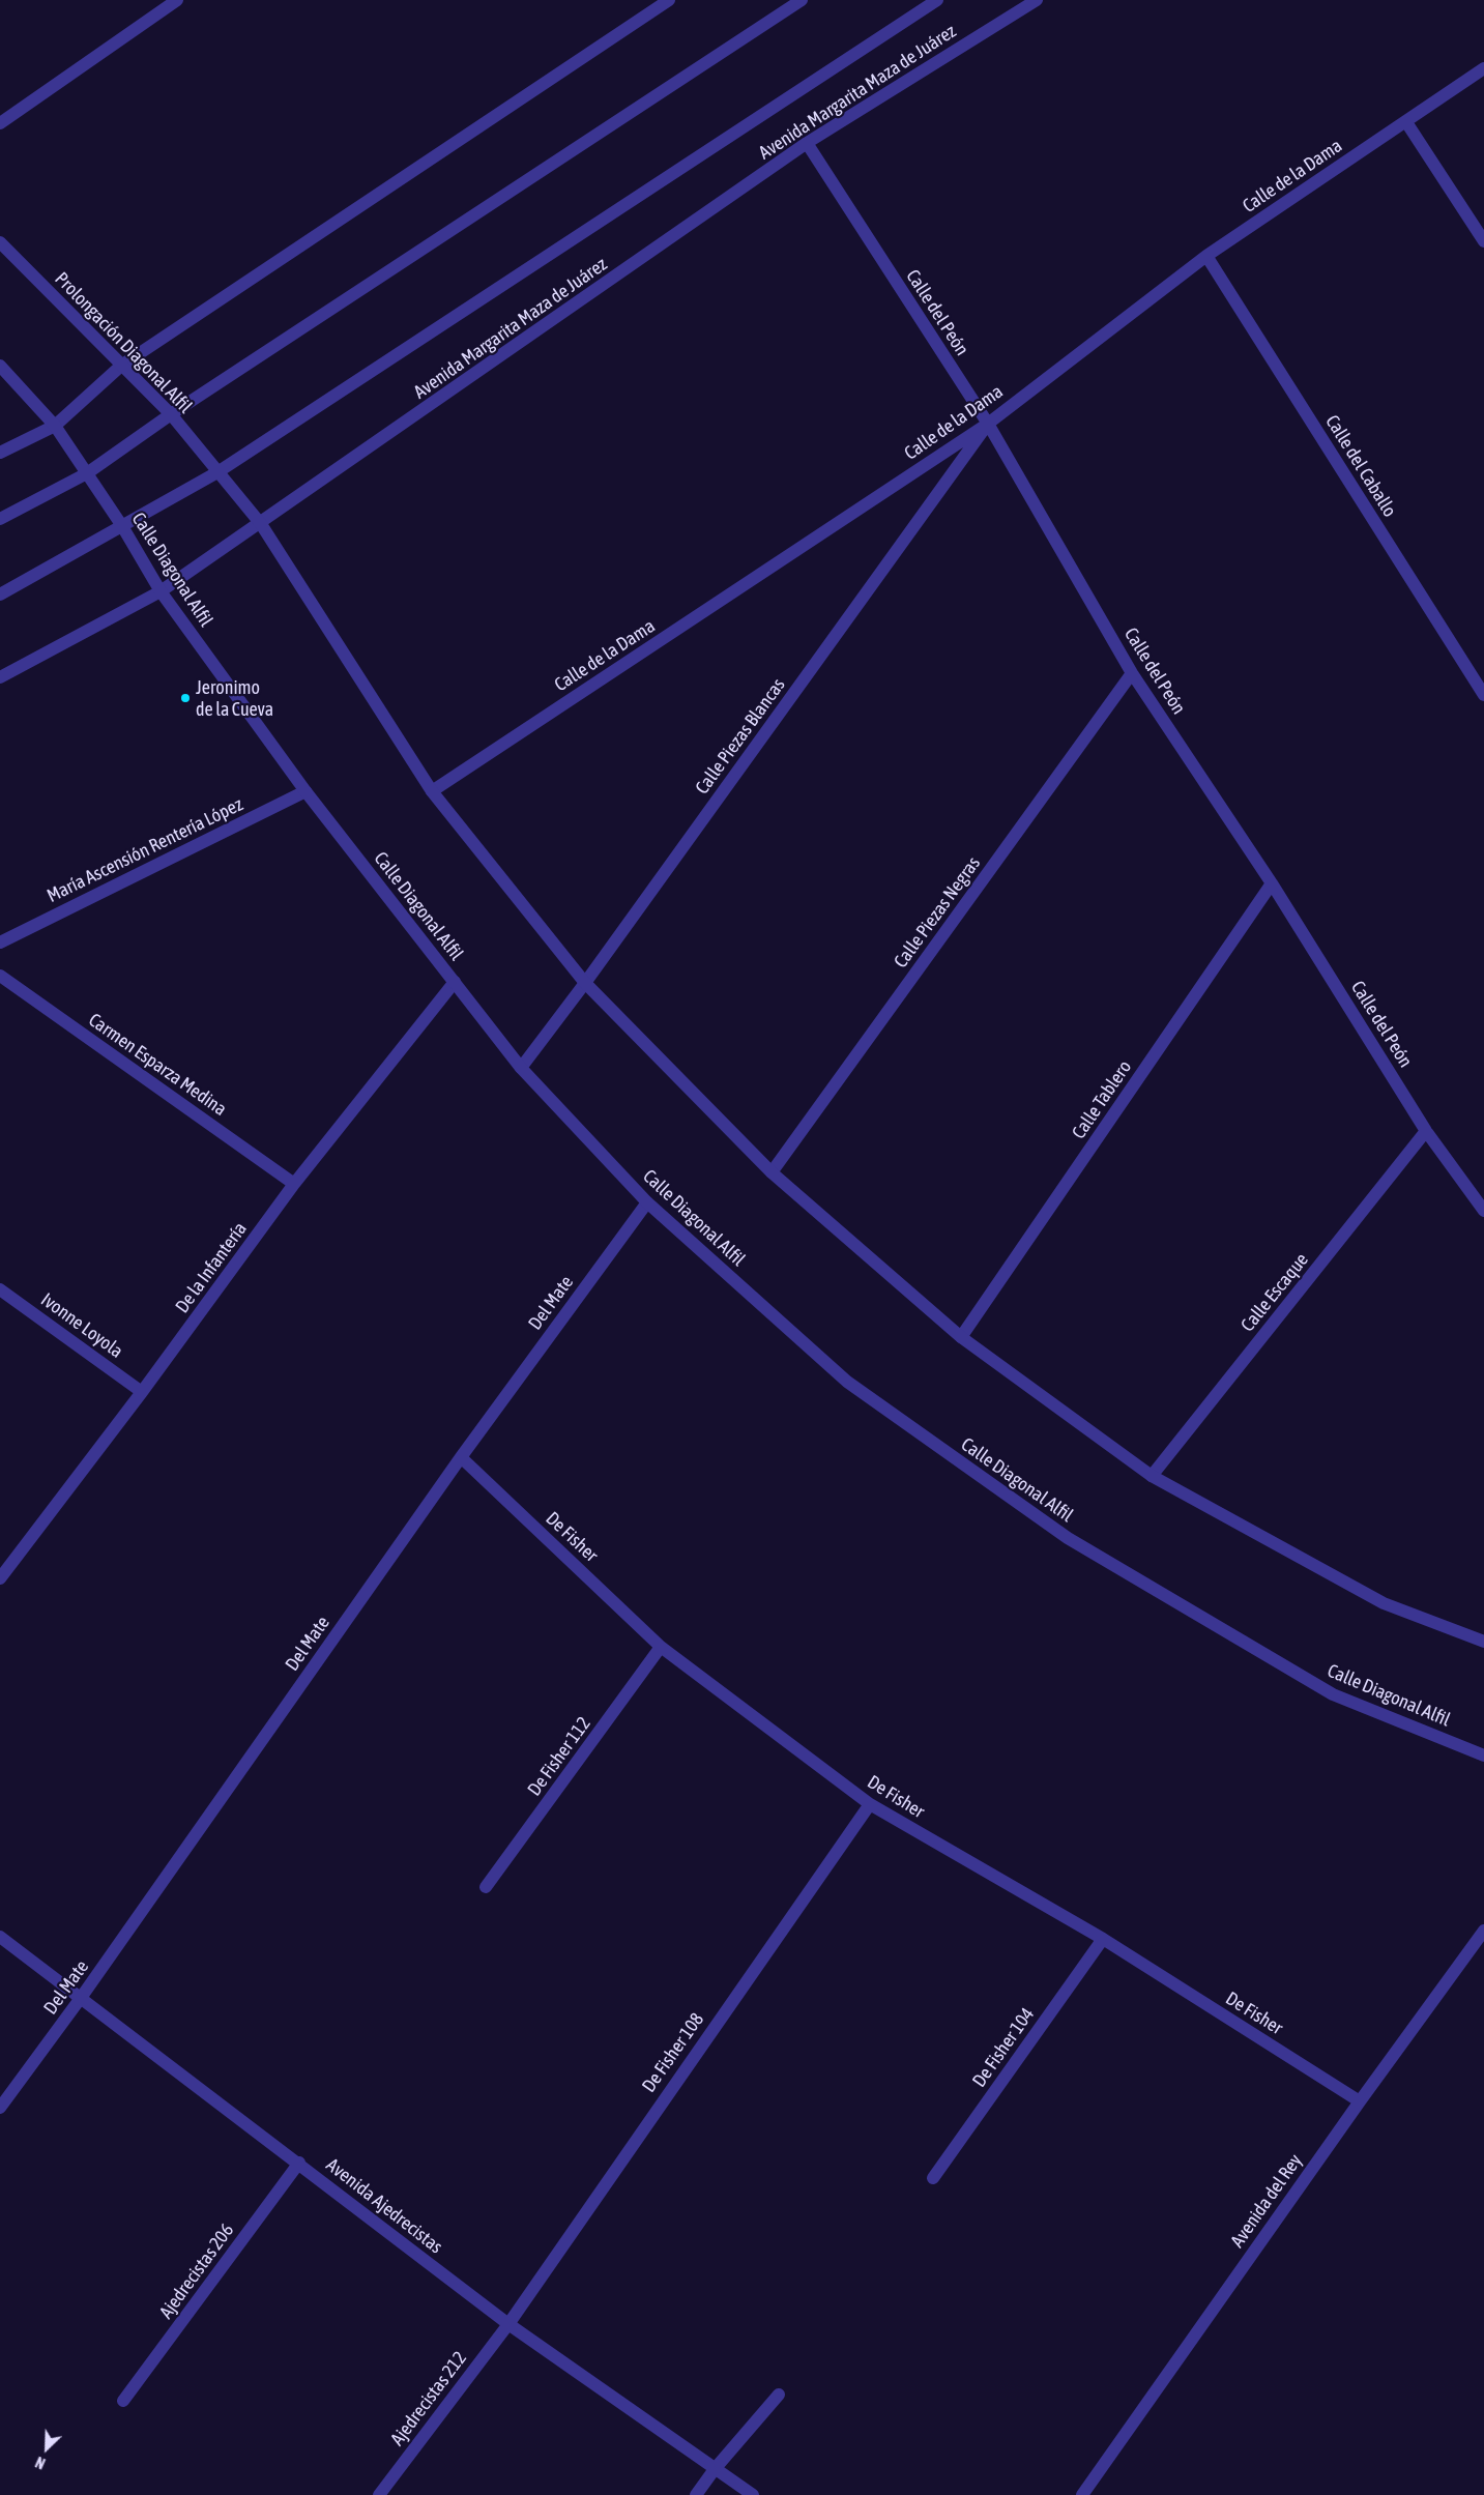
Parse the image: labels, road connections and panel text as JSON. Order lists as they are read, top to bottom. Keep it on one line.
{"streets":{"street":["Avenida Margarita Maza de Juárez","Calle de la Dama","Calle del Peón","Prolongación Diagonal Alfil","Calle del Caballo","Calle Diagonal Alfil","Calle Piezas Blancas","María Ascensión Rentería López","Calle Piezas Negras","Carmen Esparza Medina","Calle Tablero","De la Infantería","Calle Escaque","Del Mate","Ivonne Loyola","De Fisher","De Fisher 112","De Fisher 104","De Fisher 108","Avenida del Rey","Avenida Ajedrecistas","Ajedrecistas 206","Ajedrecistas 212"]},"crossings":[["Avenida Margarita Maza de Juárez","Calle del Peón"],["Avenida Margarita Maza de Juárez","Prolongación Diagonal Alfil"],["Avenida Margarita Maza de Juárez","Calle Diagonal Alfil"],["Calle de la Dama","Calle del Peón"],["Calle de la Dama","Calle del Caballo"],["Calle de la Dama","Calle Piezas Blancas"],["Calle del Peón","Calle Piezas Blancas"],["Calle del Peón","Calle Piezas Negras"],["Calle del Peón","Calle Tablero"],["Calle del Peón","Calle Escaque"],["Calle Diagonal Alfil","Calle Piezas Blancas"],["Calle Diagonal Alfil","María Ascensión Rentería López"],["Calle Diagonal Alfil","De la Infantería"],["Calle Diagonal Alfil","Del Mate"],["Carmen Esparza Medina","De la Infantería"],["De la Infantería","Ivonne Loyola"],["Del Mate","De Fisher"],["Del Mate","Avenida Ajedrecistas"],["De Fisher","De Fisher 112"],["De Fisher","De Fisher 104"],["De Fisher","De Fisher 108"],["De Fisher","Avenida del Rey"],["De Fisher 108","Avenida Ajedrecistas"],["De Fisher 108","Ajedrecistas 212"],["Avenida Ajedrecistas","Ajedrecistas 206"],["Avenida Ajedrecistas","Ajedrecistas 212"]],"places":["Jeronimo de la Cueva"],"north":"bottom left"}
